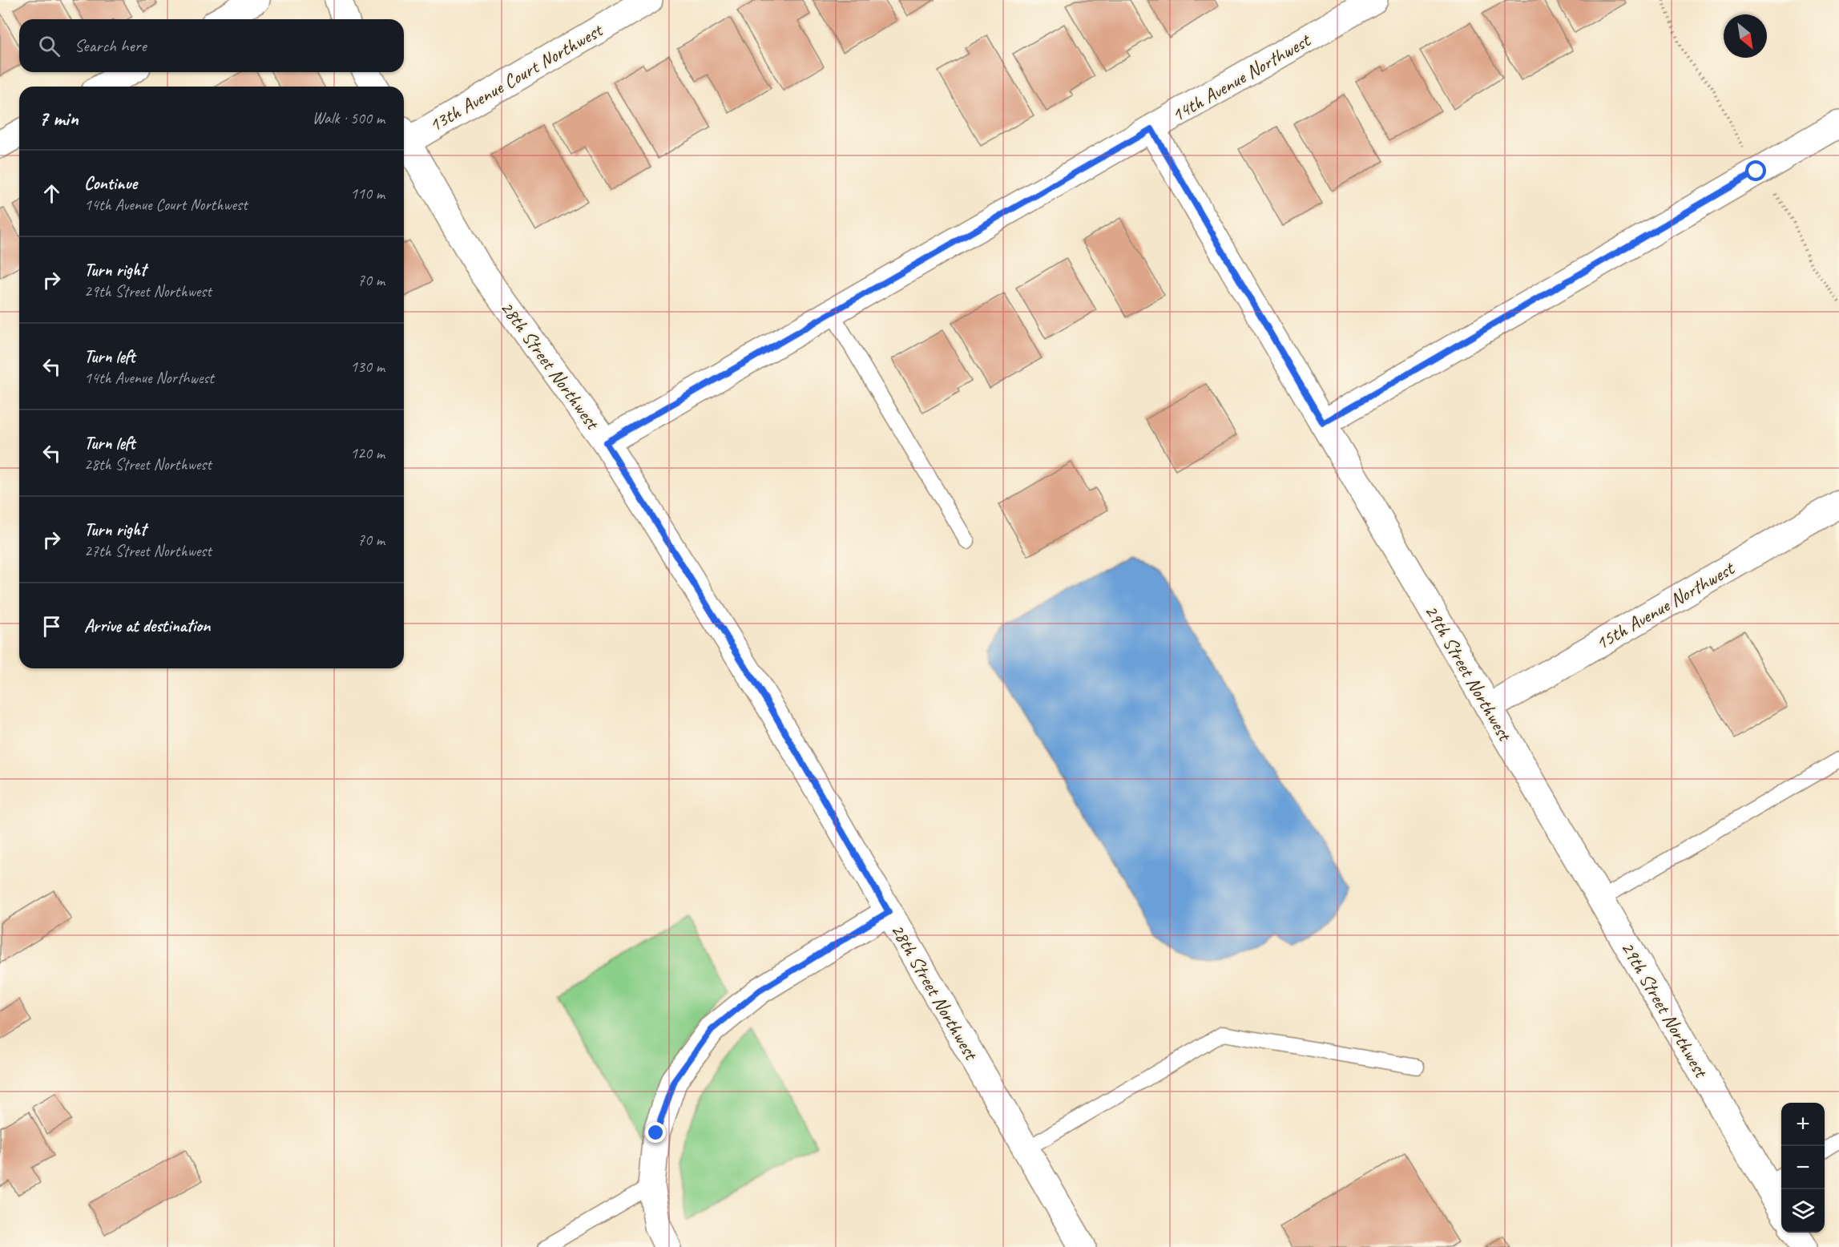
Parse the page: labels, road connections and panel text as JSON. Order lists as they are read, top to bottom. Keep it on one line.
{"streets":{"street":["13th Avenue Court Northwest","14th Avenue Northwest","28th Street Northwest","15th Avenue Northwest","29th Street Northwest"]},"crossings":[["14th Avenue Northwest","28th Street Northwest"],["14th Avenue Northwest","29th Street Northwest"],["15th Avenue Northwest","29th Street Northwest"]],"north":"bottom right","page":{"search":"Search here","heading":["7 min","Walk · 500 m"],"list":[["Continue","14th Avenue Court Northwest","110 m"],["Turn right","29th Street Northwest","70 m"],["Turn left","14th Avenue Northwest","130 m"],["Turn left","28th Street Northwest","120 m"],["Turn right","27th Street Northwest","70 m"],"Arrive at destination"],"map_buttons":["+","−"]}}
